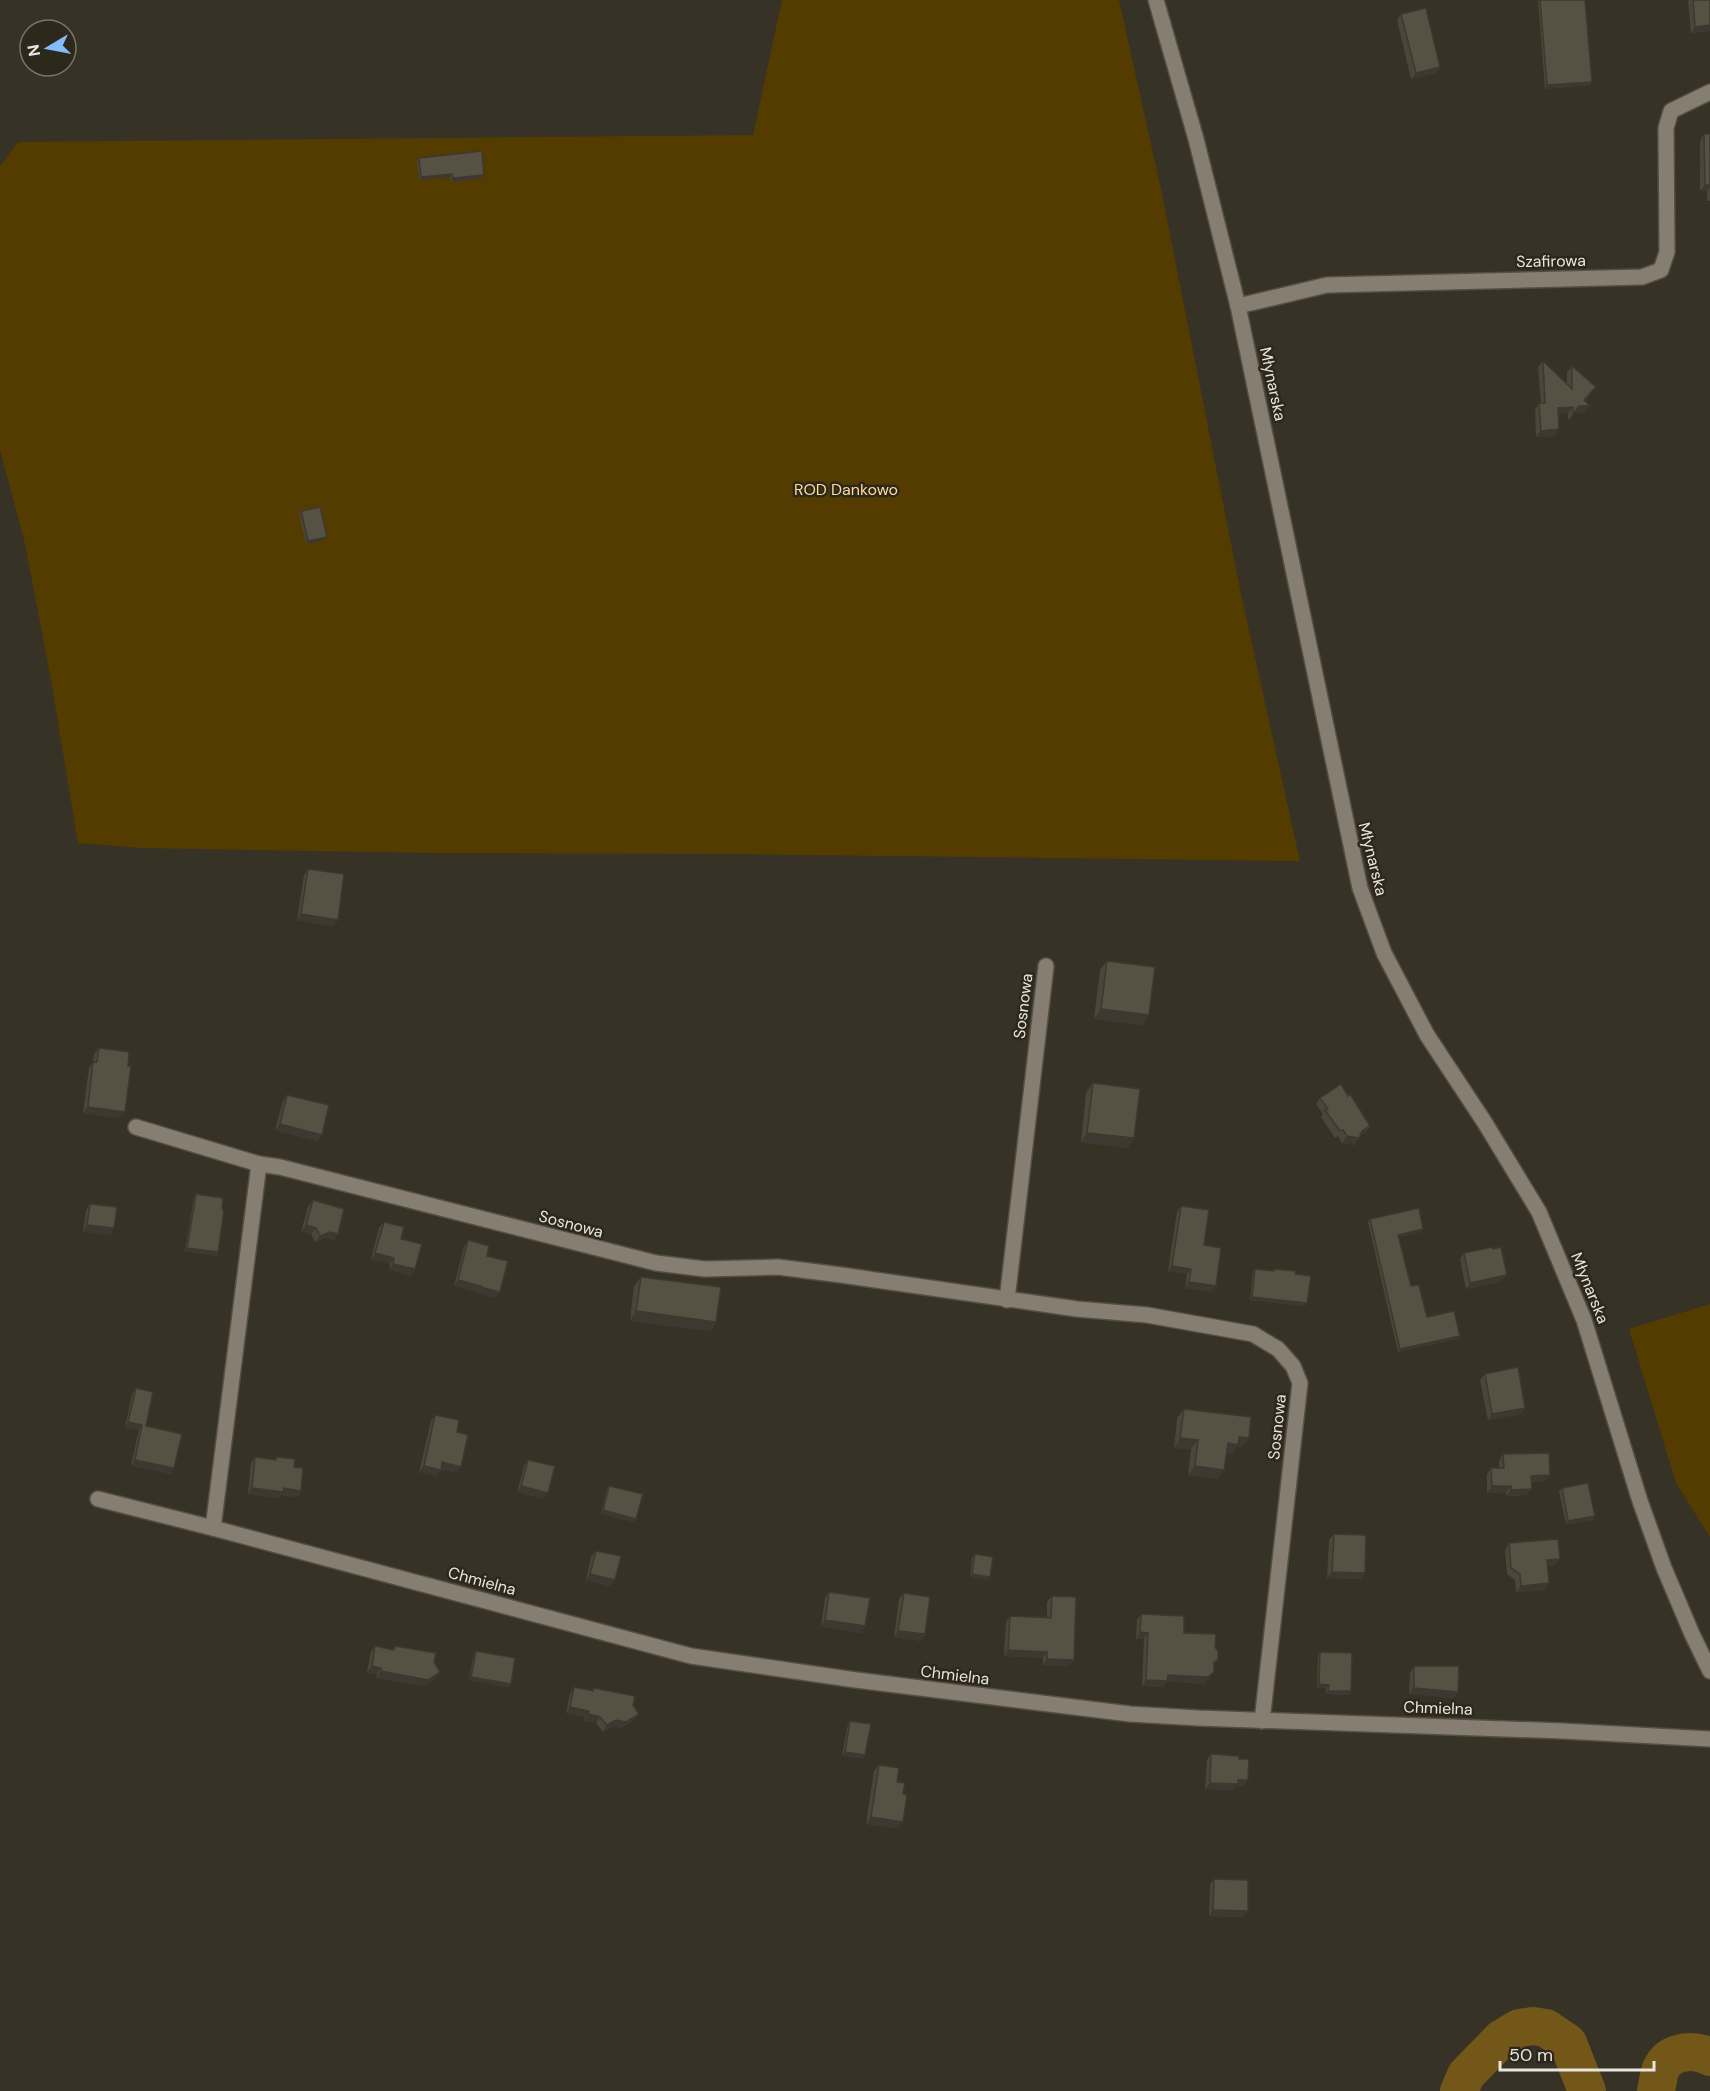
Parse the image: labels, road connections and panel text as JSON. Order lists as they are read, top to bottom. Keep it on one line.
{"streets":{"street":["Szafirowa","Młynarska","Sosnowa","Chmielna"]},"crossings":[["Szafirowa","Młynarska"],["Sosnowa","Chmielna"]],"parks":["ROD Dankowo"],"scale_bar":"50 m","north":"left"}
